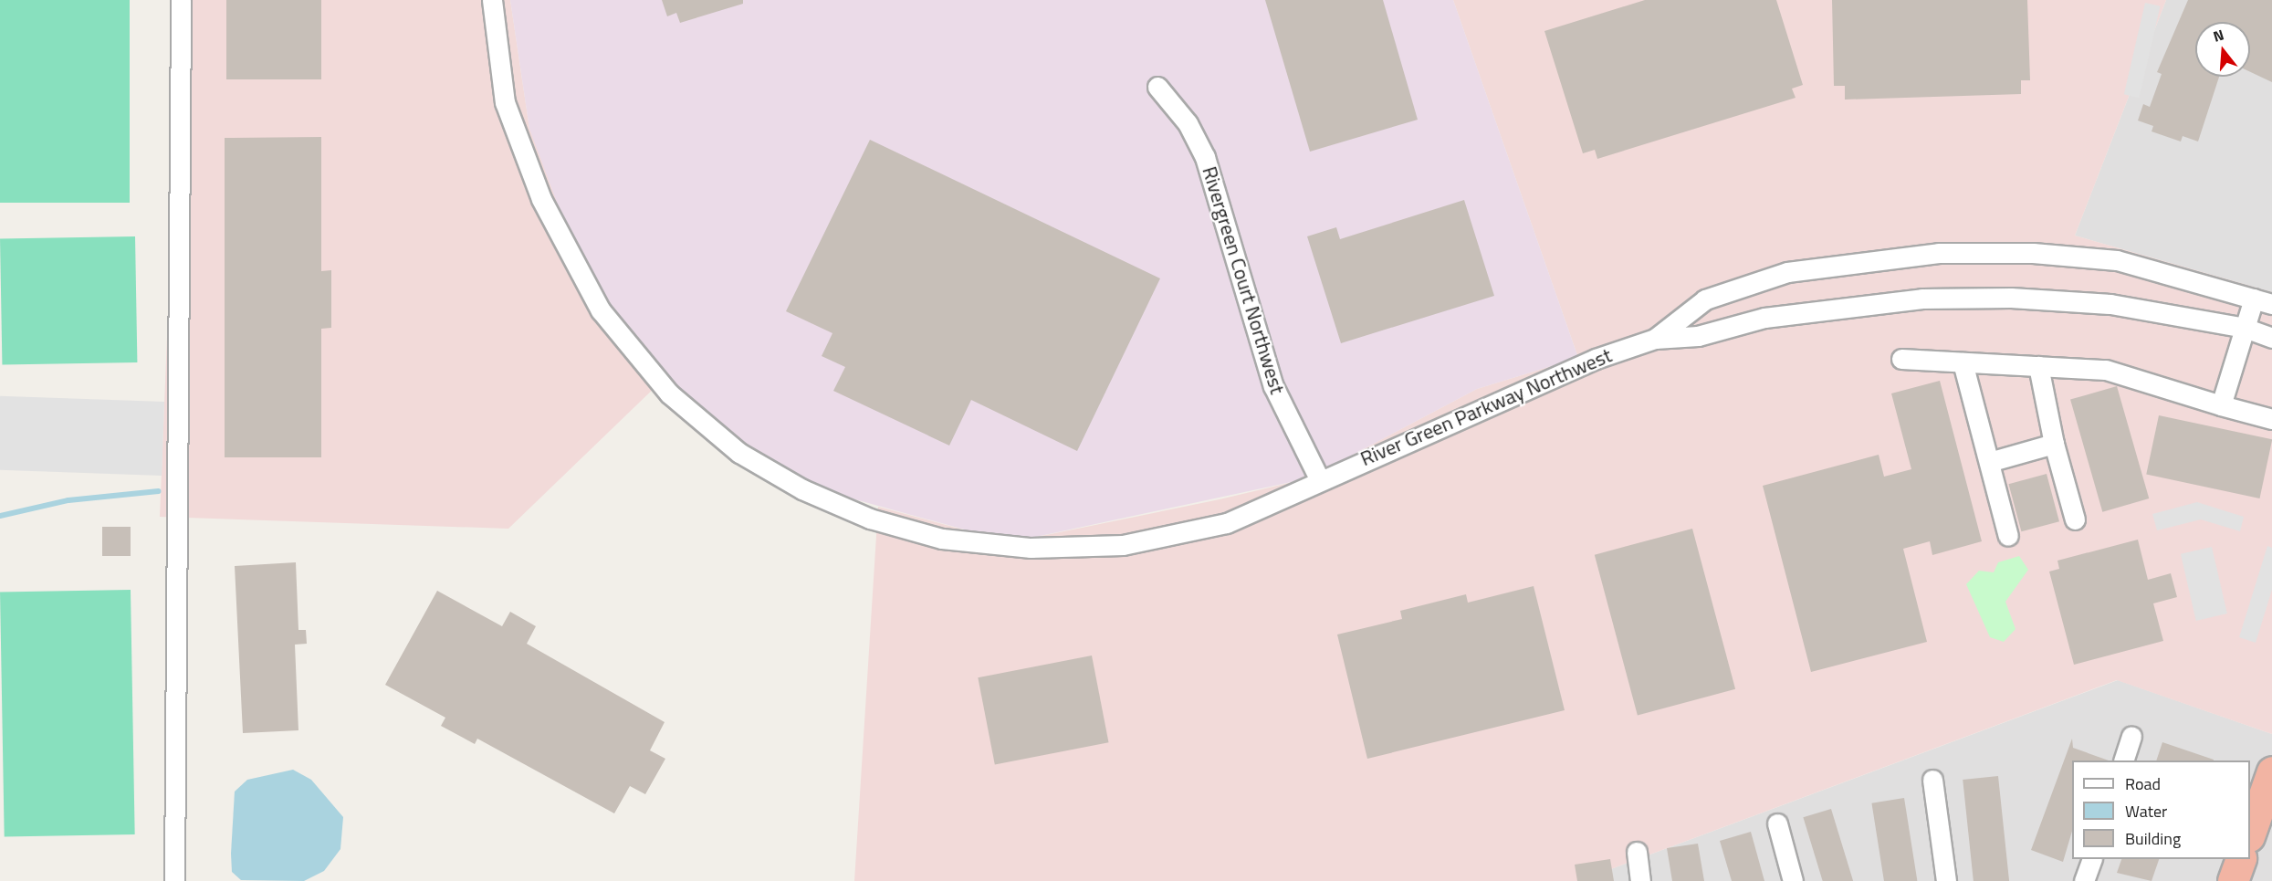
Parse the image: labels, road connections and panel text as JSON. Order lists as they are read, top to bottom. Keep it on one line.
{"streets":{"street":["Rivergreen Court Northwest","River Green Parkway Northwest"]},"crossings":[["Rivergreen Court Northwest","River Green Parkway Northwest"]],"legend":["Road","Water","Building"],"north":"top"}
